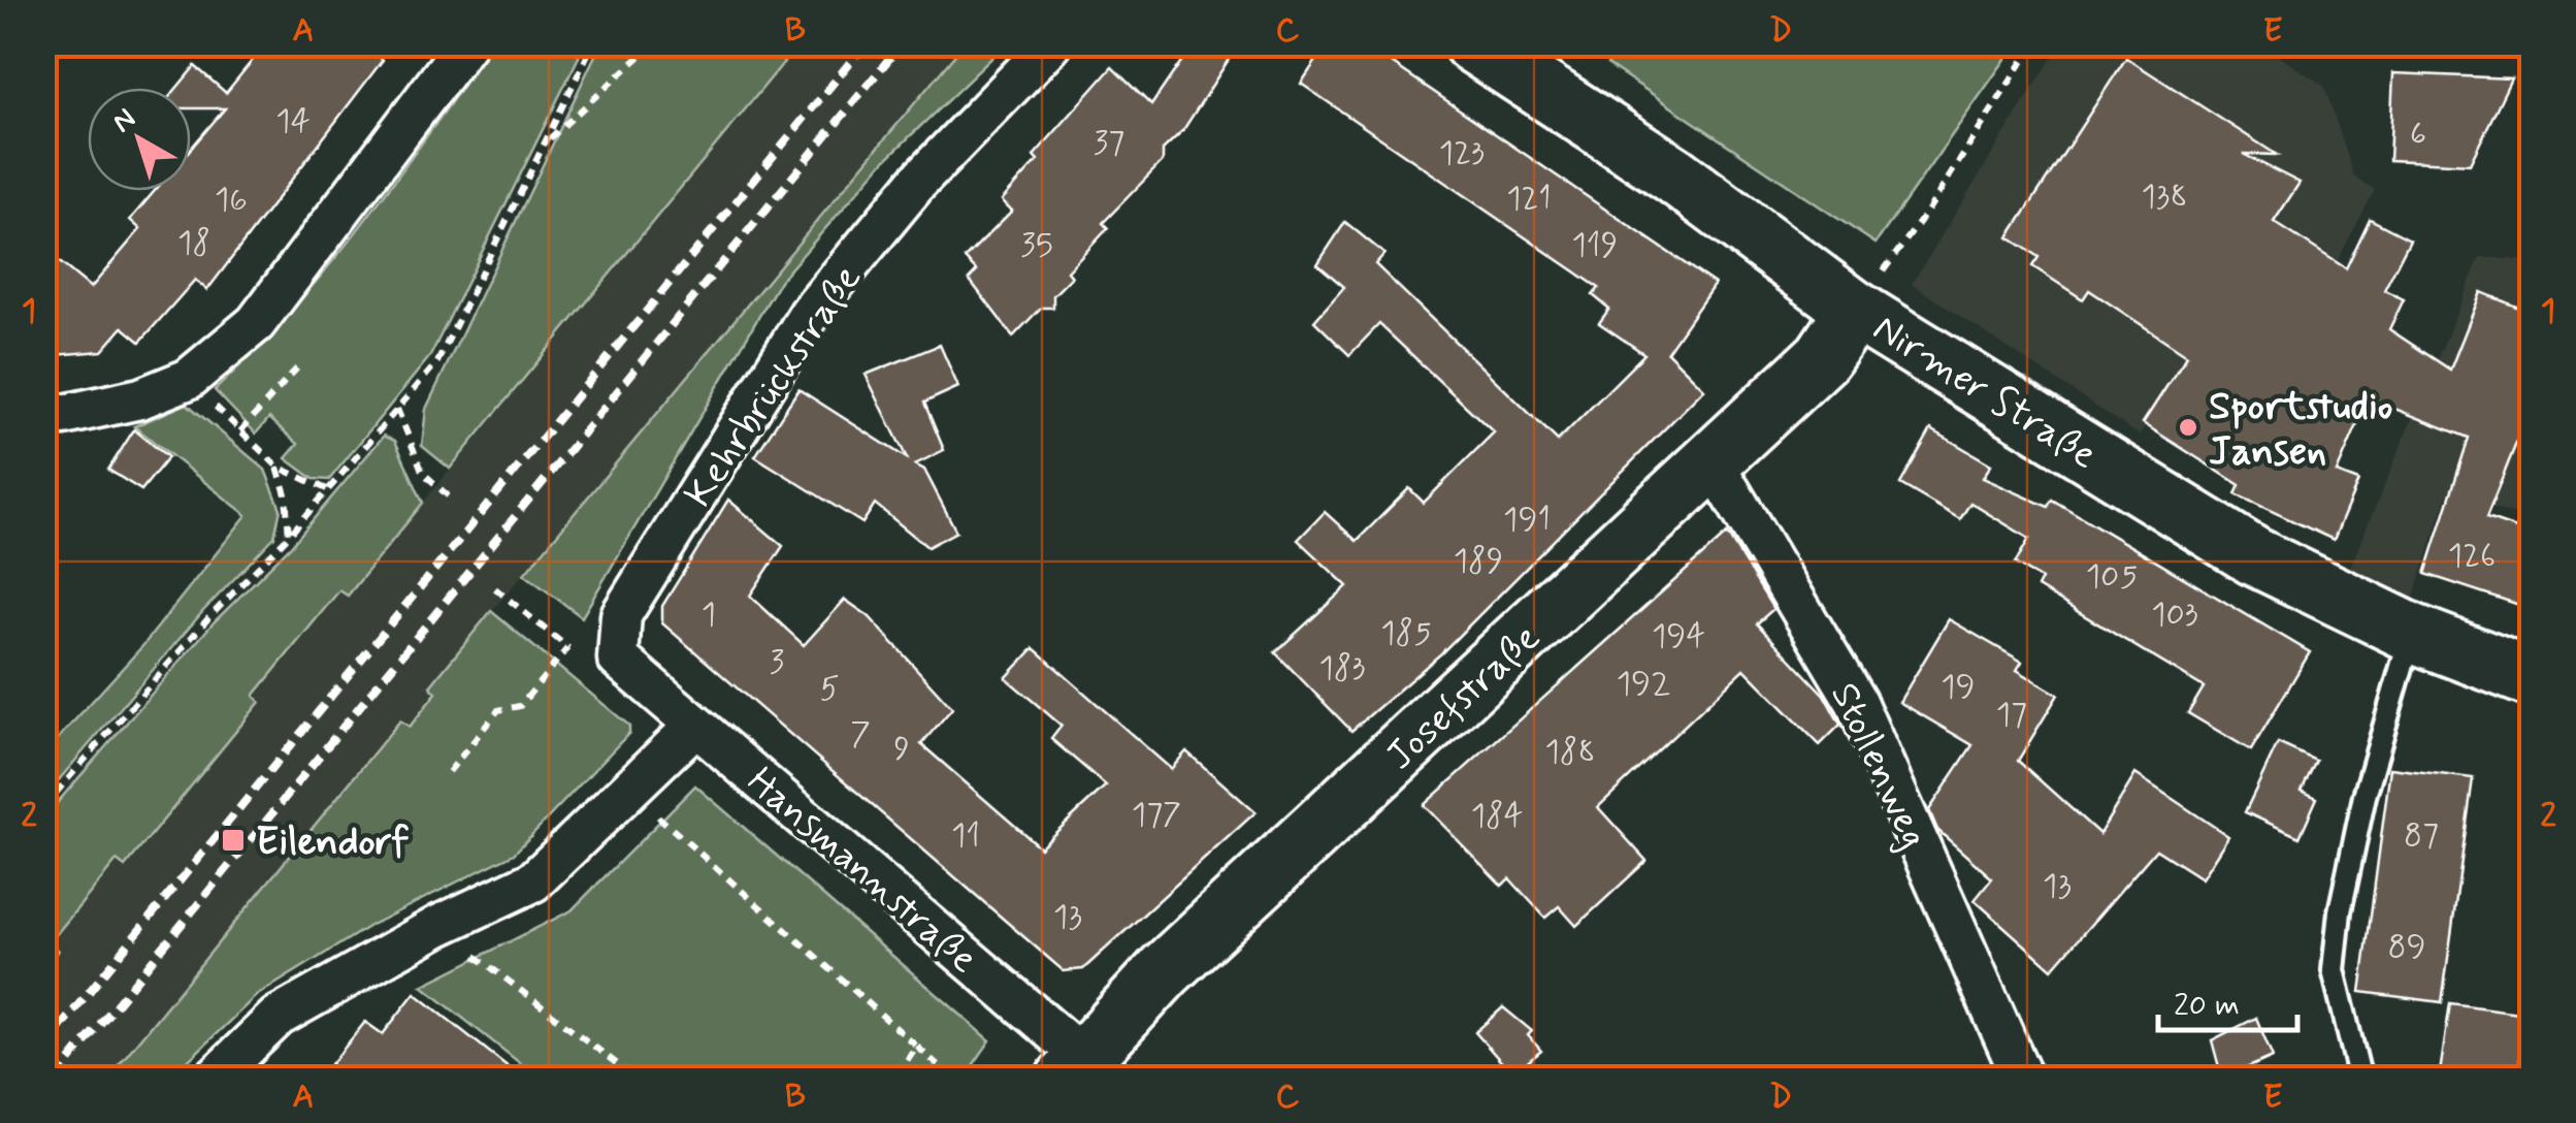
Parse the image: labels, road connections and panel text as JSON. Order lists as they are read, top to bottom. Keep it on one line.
{"streets":{"street":["Kehrbrückstraße","Nirmer Straße","Josefstraße","Stollenweg","Hansmannstraße"]},"crossings":[["Kehrbrückstraße","Hansmannstraße"],["Nirmer Straße","Josefstraße"],["Josefstraße","Stollenweg"],["Josefstraße","Hansmannstraße"]],"places":{"other":["Sportstudio Jansen"],"transit":["Eilendorf"]},"house_numbers":["14","6","37","123","138","121","16","18","35","119","191","126","189","105","1","103","185","194","3","183","192","19","5","17","7","9","188","177","184","11","87","13","13","89"],"scale_bar":"20 m","north":"top left","grid":{"columns":["A","B","C","D","E"],"rows":["1","2"]}}
